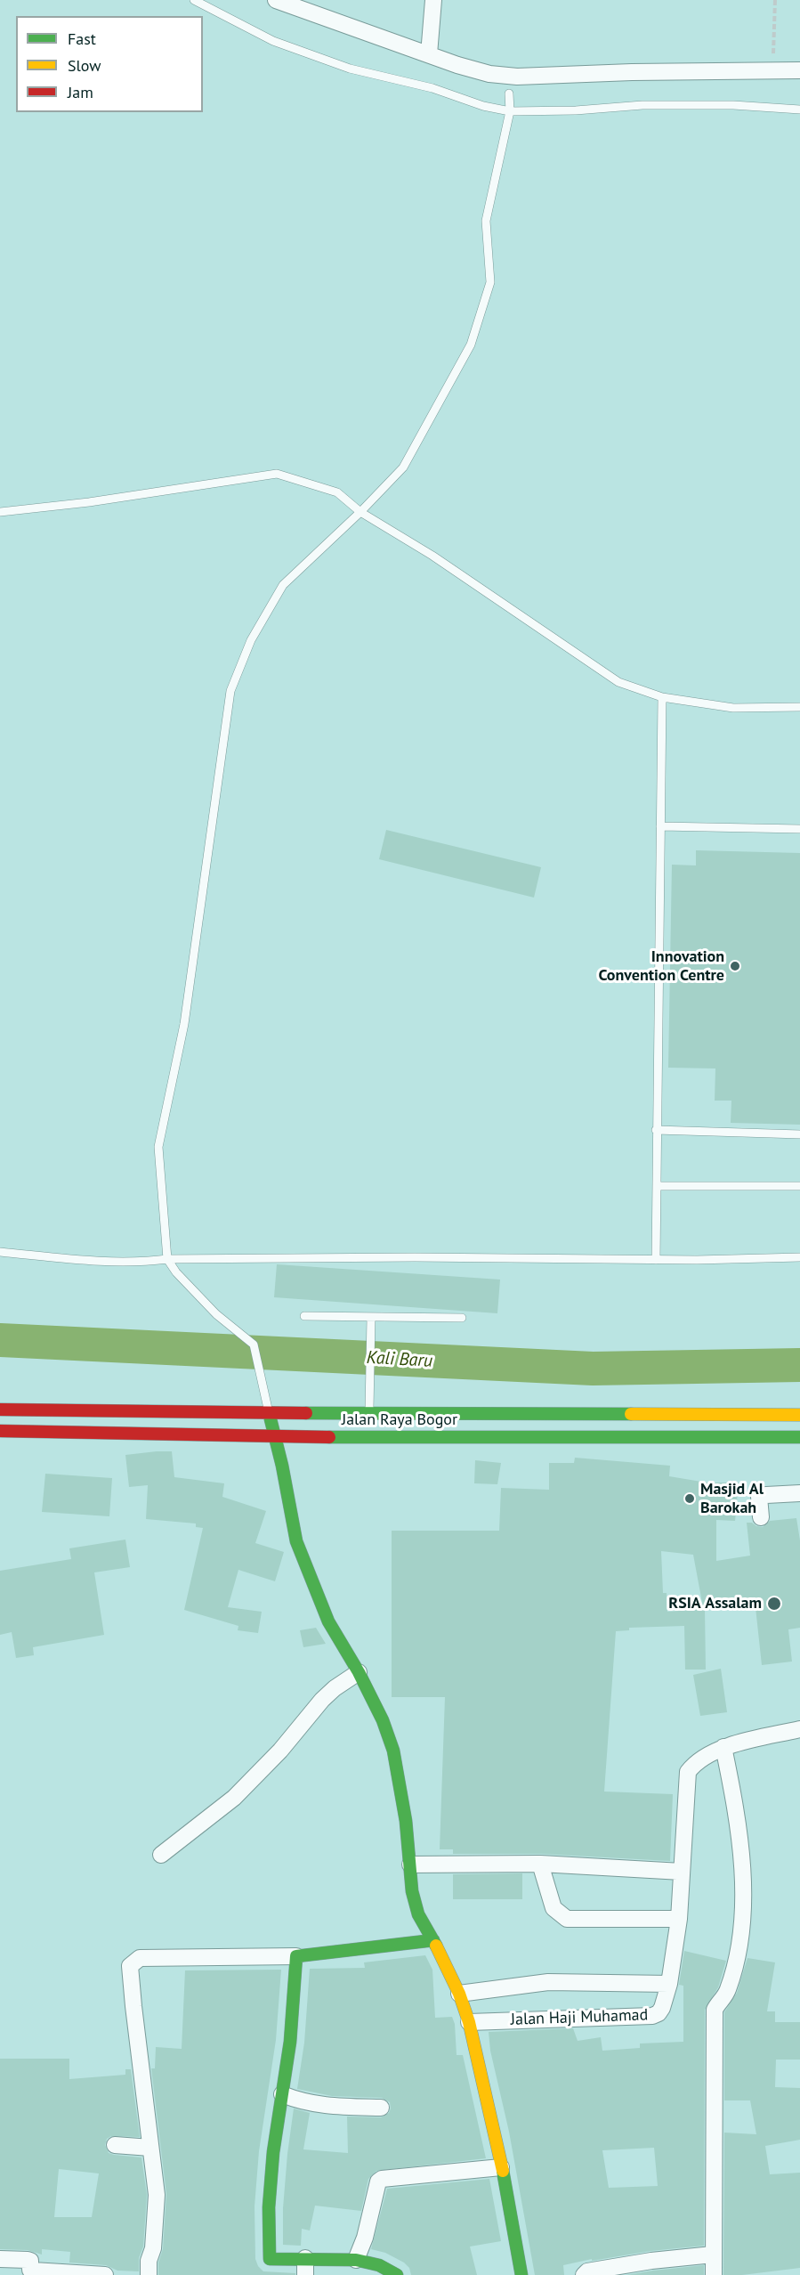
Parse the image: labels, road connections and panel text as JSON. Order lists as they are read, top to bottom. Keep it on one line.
{"streets":{"main road":["Jalan Raya Bogor"],"street":["Jalan Haji Muhamad"]},"water":["Kali Baru"],"places":["Innovation Convention Centre","Masjid Al Barokah","RSIA Assalam"],"legend":["Fast","Slow","Jam"]}
